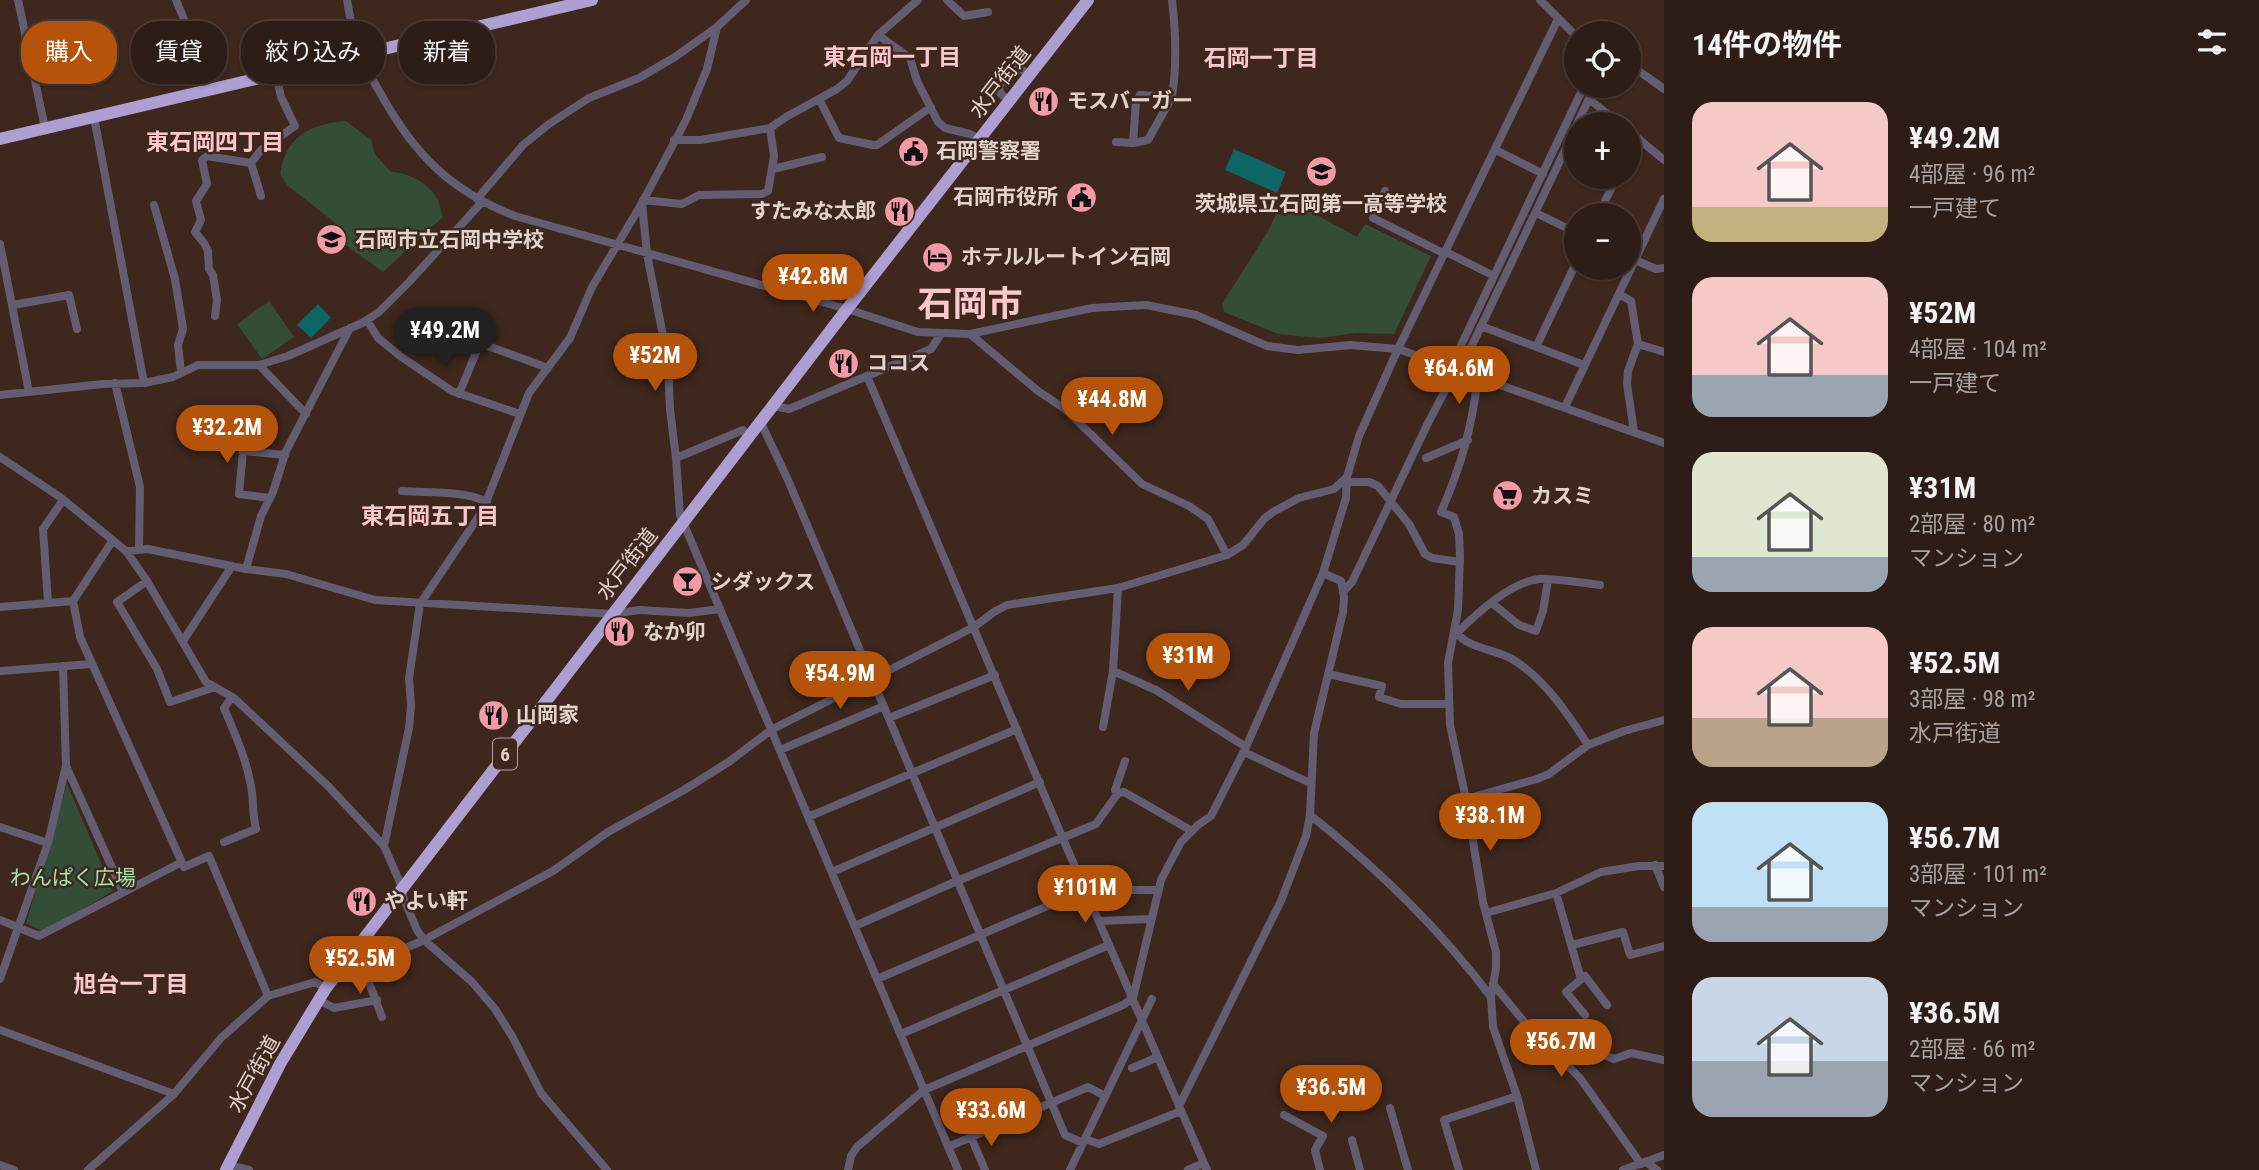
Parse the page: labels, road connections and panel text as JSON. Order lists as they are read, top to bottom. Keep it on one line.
{"streets":{"highway":["水戸街道","6"]},"districts":["東石岡一丁目","石岡一丁目","東石岡四丁目","石岡市","東石岡五丁目","旭台一丁目"],"parks":["わんぱく広場"],"places":{"restaurant":["モスバーガー","すたみな太郎","ココス","なか卯","山岡家","やよい軒"],"public building":["石岡警察署","石岡市役所"],"school or university":["茨城県立石岡第一高等学校","石岡市立石岡中学校"],"hotel":["ホテルルートイン石岡"],"supermarket":["カスミ"],"bar":["シダックス"]},"page":{"heading":"14件の物件","map_buttons":["+","−"],"chip":["購入","賃貸","絞り込み","新着"],"list":[{"name":"¥49.2M","note":"4部屋 · 96 m² · 一戸建て"},{"name":"¥52M","note":"4部屋 · 104 m² · 一戸建て"},{"name":"¥31M","note":"2部屋 · 80 m² · マンション"},{"name":"¥52.5M","note":"3部屋 · 98 m² · 水戸街道"},{"name":"¥56.7M","note":"3部屋 · 101 m² · マンション"},{"name":"¥36.5M","note":"2部屋 · 66 m² · マンション"}],"price":["¥42.8M","¥49.2M","¥52M","¥64.6M","¥44.8M","¥32.2M","¥31M","¥54.9M","¥38.1M","¥101M","¥52.5M","¥56.7M","¥36.5M","¥33.6M"]}}
